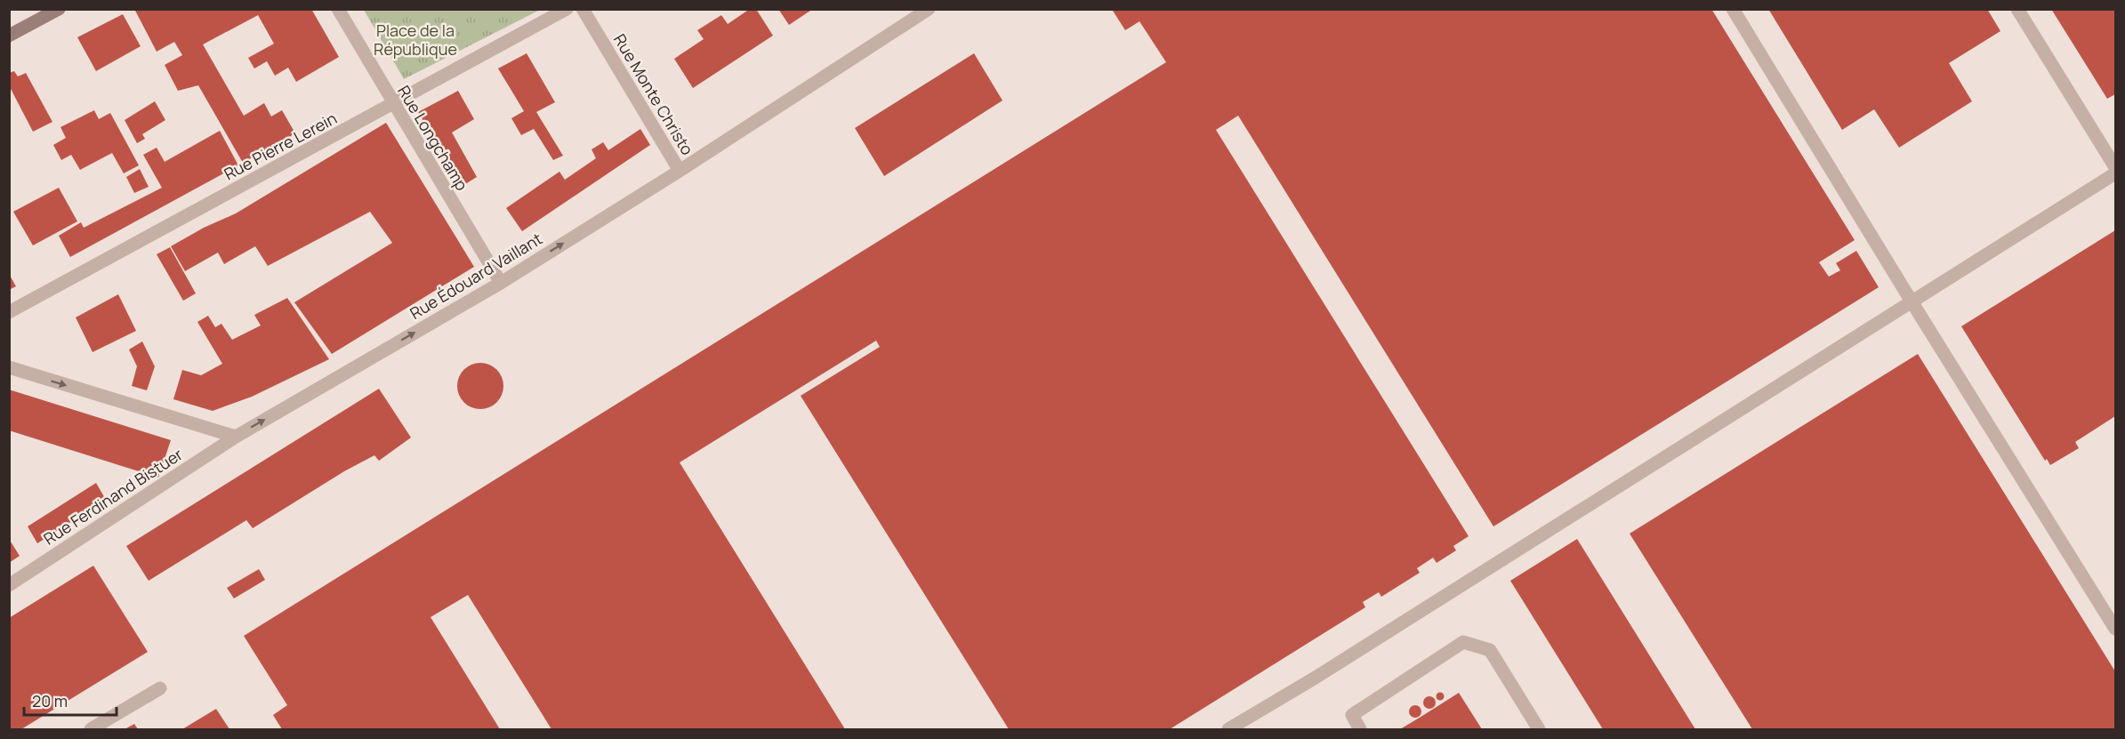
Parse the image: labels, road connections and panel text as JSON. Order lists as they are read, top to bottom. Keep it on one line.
{"streets":{"street":["Rue Monte Christo","Rue Longchamp","Rue Pierre Lerein","Rue Édouard Vaillant","Rue Ferdinand Bistuer"]},"crossings":[["Rue Monte Christo","Rue Édouard Vaillant"],["Rue Longchamp","Rue Pierre Lerein"],["Rue Longchamp","Rue Édouard Vaillant"],["Rue Édouard Vaillant","Rue Ferdinand Bistuer"]],"one_way":["Rue Édouard Vaillant"],"parks":["Place de la République"],"scale_bar":"20 m"}
